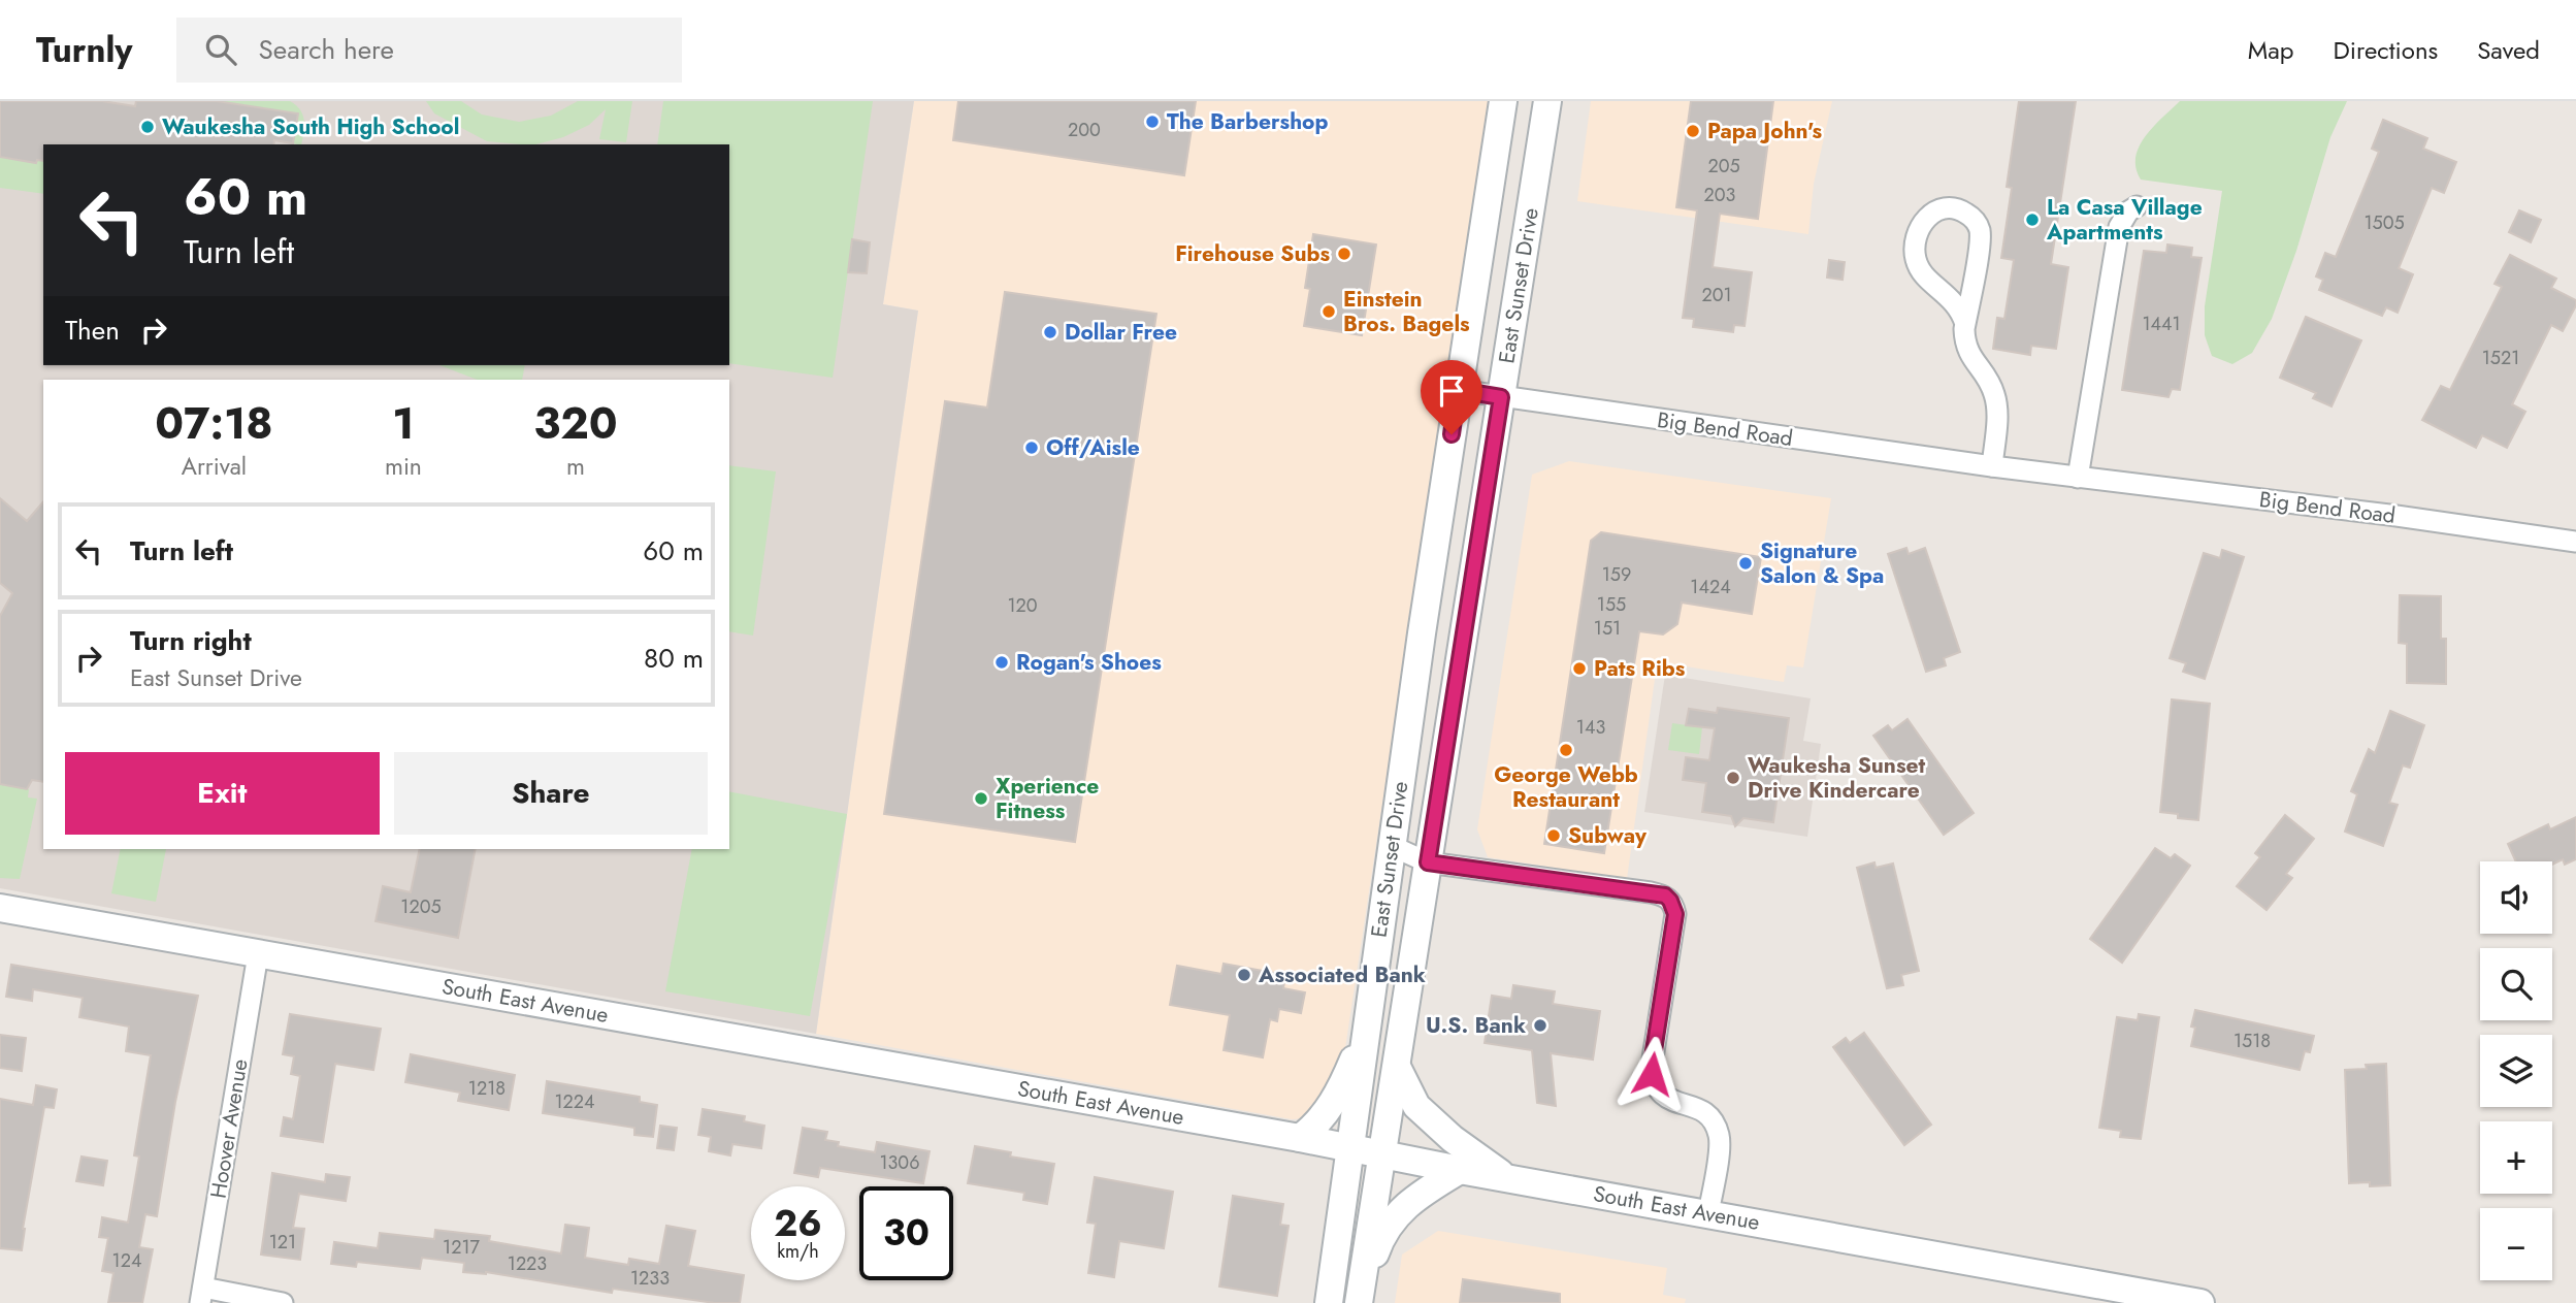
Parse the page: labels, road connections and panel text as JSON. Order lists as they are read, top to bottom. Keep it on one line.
{"streets":{"main road":["East Sunset Drive","South East Avenue"],"street":["Big Bend Road","Hoover Avenue"]},"crossings":[["East Sunset Drive","Big Bend Road"],["East Sunset Drive","South East Avenue"],["South East Avenue","Hoover Avenue"]],"places":["The Barbershop","Waukesha South High School","Papa John's","La Casa Village Apartments","Firehouse Subs","Einstein Bros. Bagels","Dollar Free","Off/Aisle","Signature Salon & Spa","Rogan's Shoes","Pats Ribs","George Webb Restaurant","Waukesha Sunset Drive Kindercare","Xperience Fitness","Subway","Associated Bank","U.S. Bank"],"house_numbers":["200","205","203","1505","201","1441","1521","159","1424","155","120","151","143","1205","1518","1218","1224","1306","121","1217","124","1223","1233"],"page":{"header":"Turnly","search":"Search here","nav":["Map","Directions","Saved"],"turn":["60 m","Turn left"],"then":"Then","eta":["07:18","Arrival","1","min","320","m"],"list":[{"name":"Turn left","value":"60 m"},{"name":"Turn right","note":"East Sunset Drive","value":"80 m"}],"buttons":["Exit","Share"],"map_buttons":["+","−"],"speed":"26 km/h","limit":"30"}}
